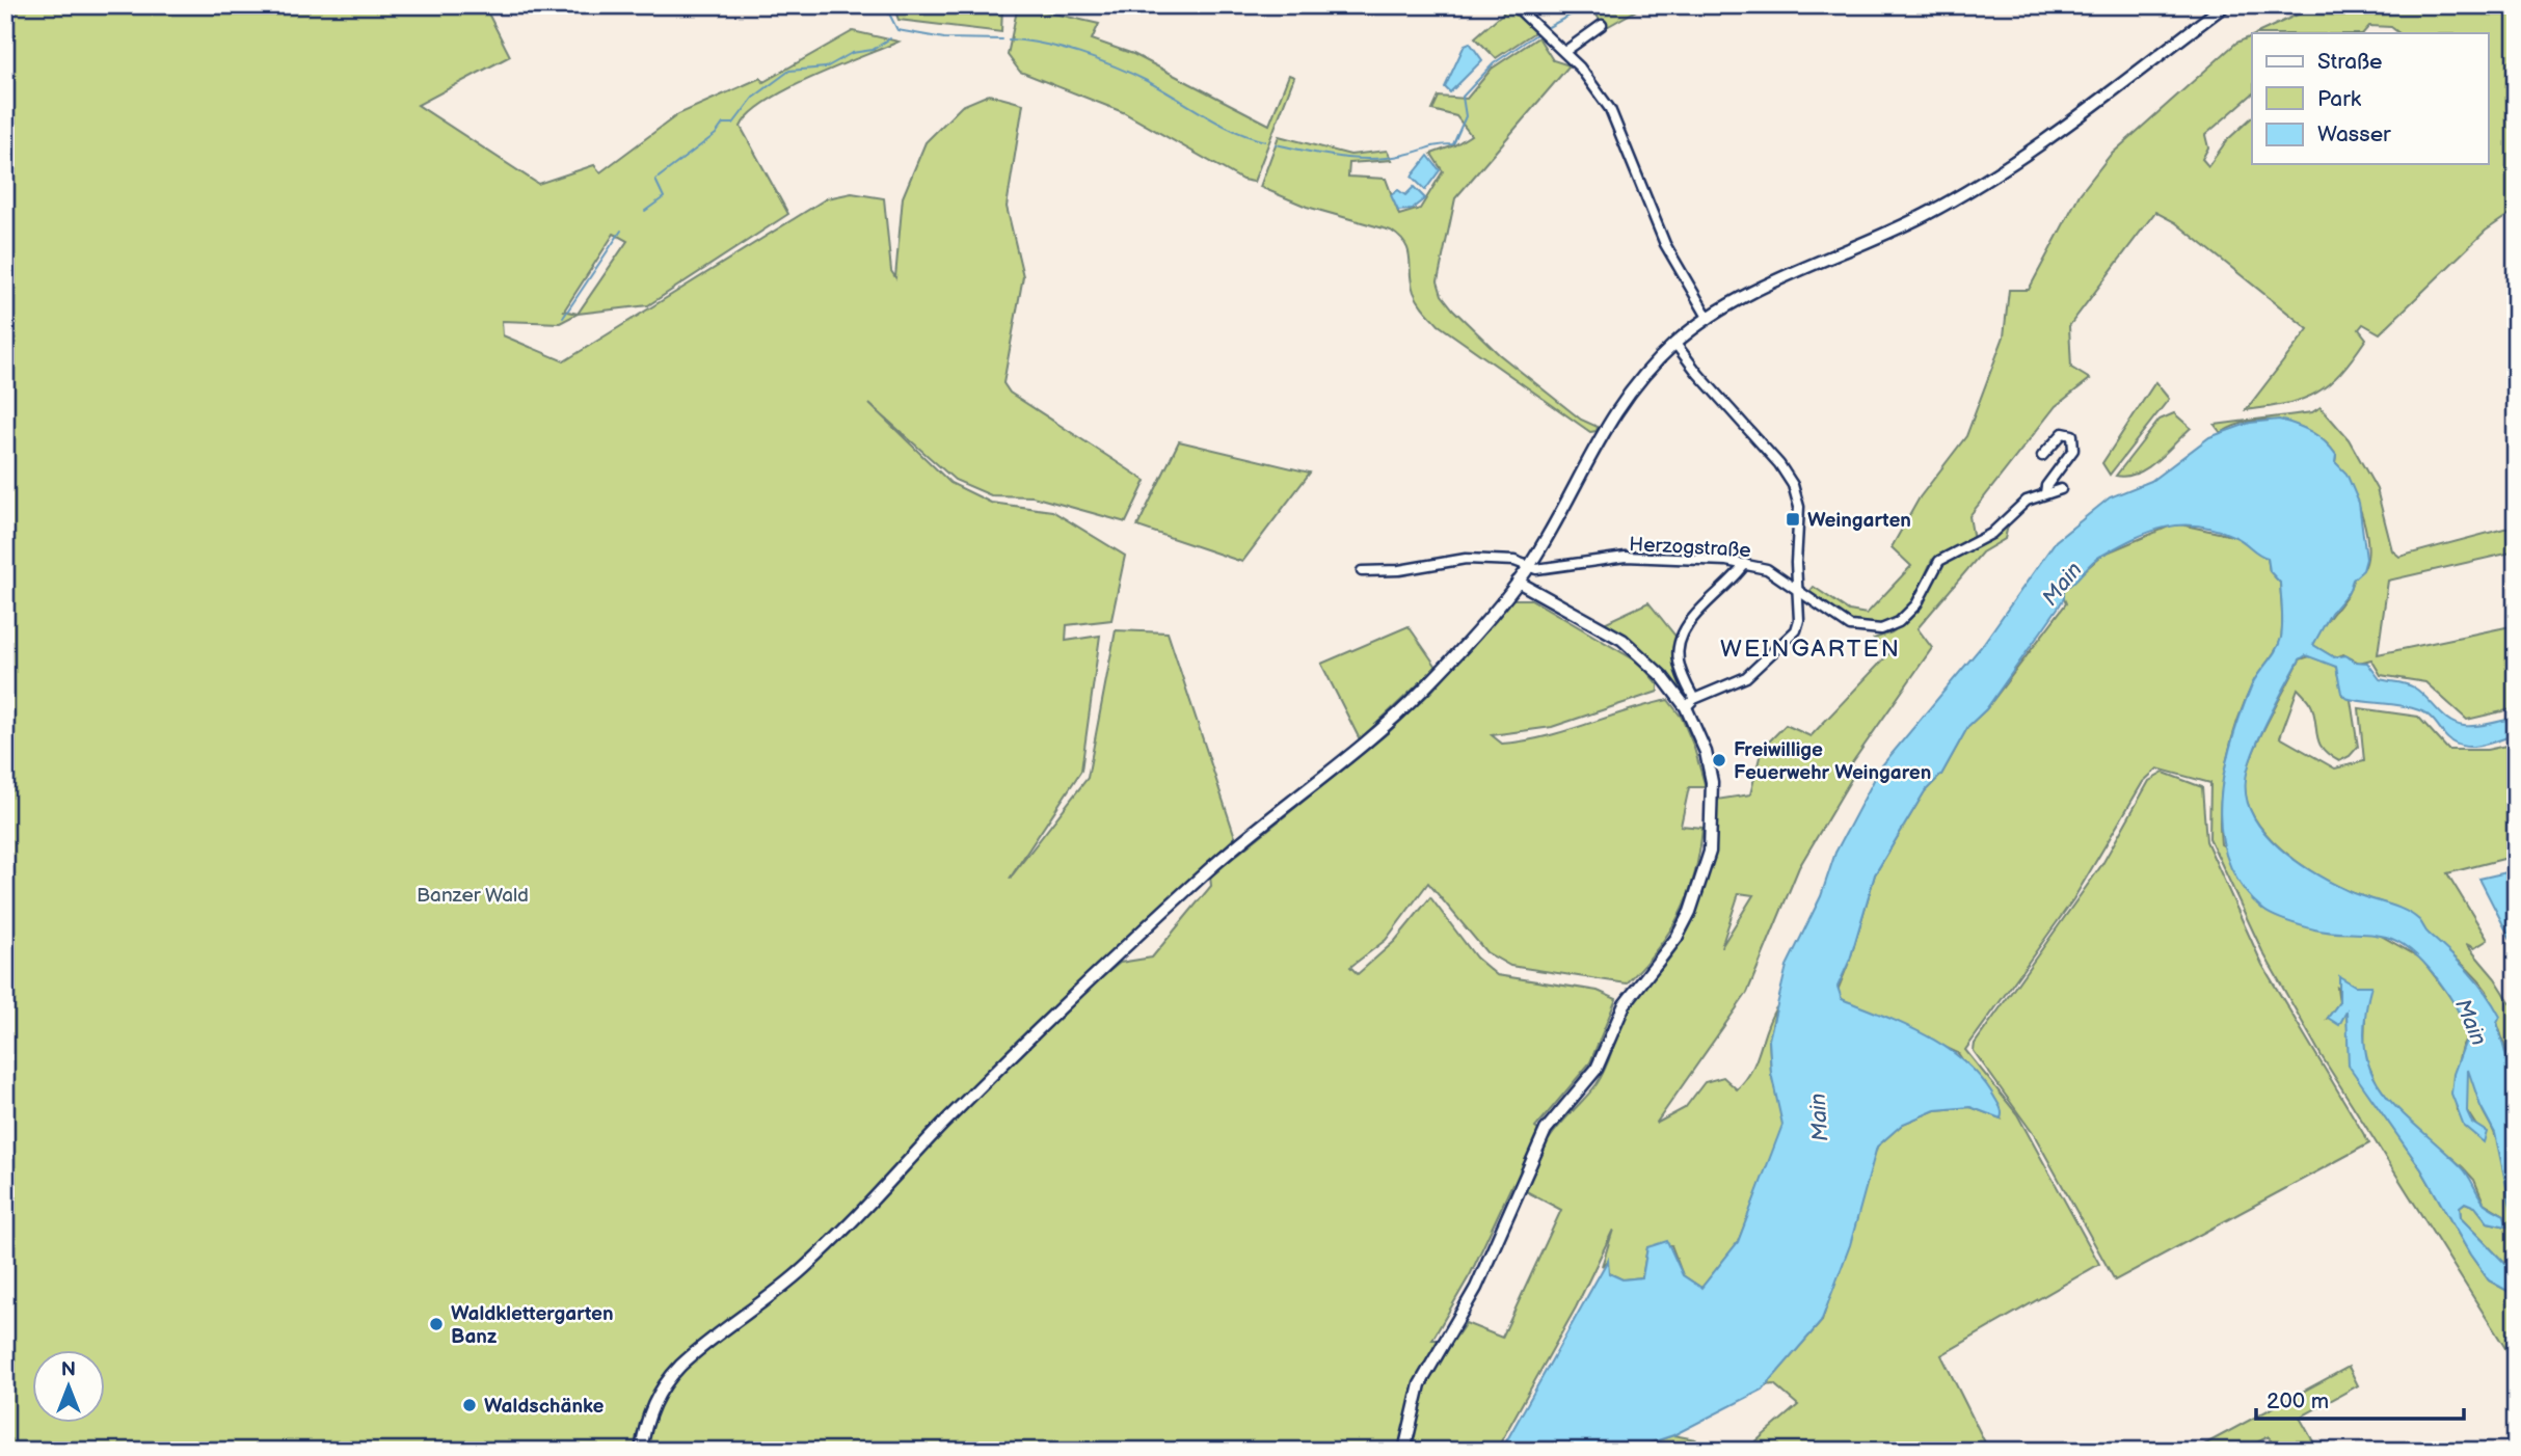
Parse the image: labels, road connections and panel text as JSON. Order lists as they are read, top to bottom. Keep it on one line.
{"streets":{"street":["Herzogstraße"]},"districts":["WEINGARTEN"],"water":["Main"],"parks":["Banzer Wald"],"places":{"transit":["Weingarten"],"other":["Freiwillige Feuerwehr Weingaren","Waldklettergarten Banz","Waldschänke"]},"legend":["Straße","Park","Wasser"],"scale_bar":"200 m","north":"top"}
